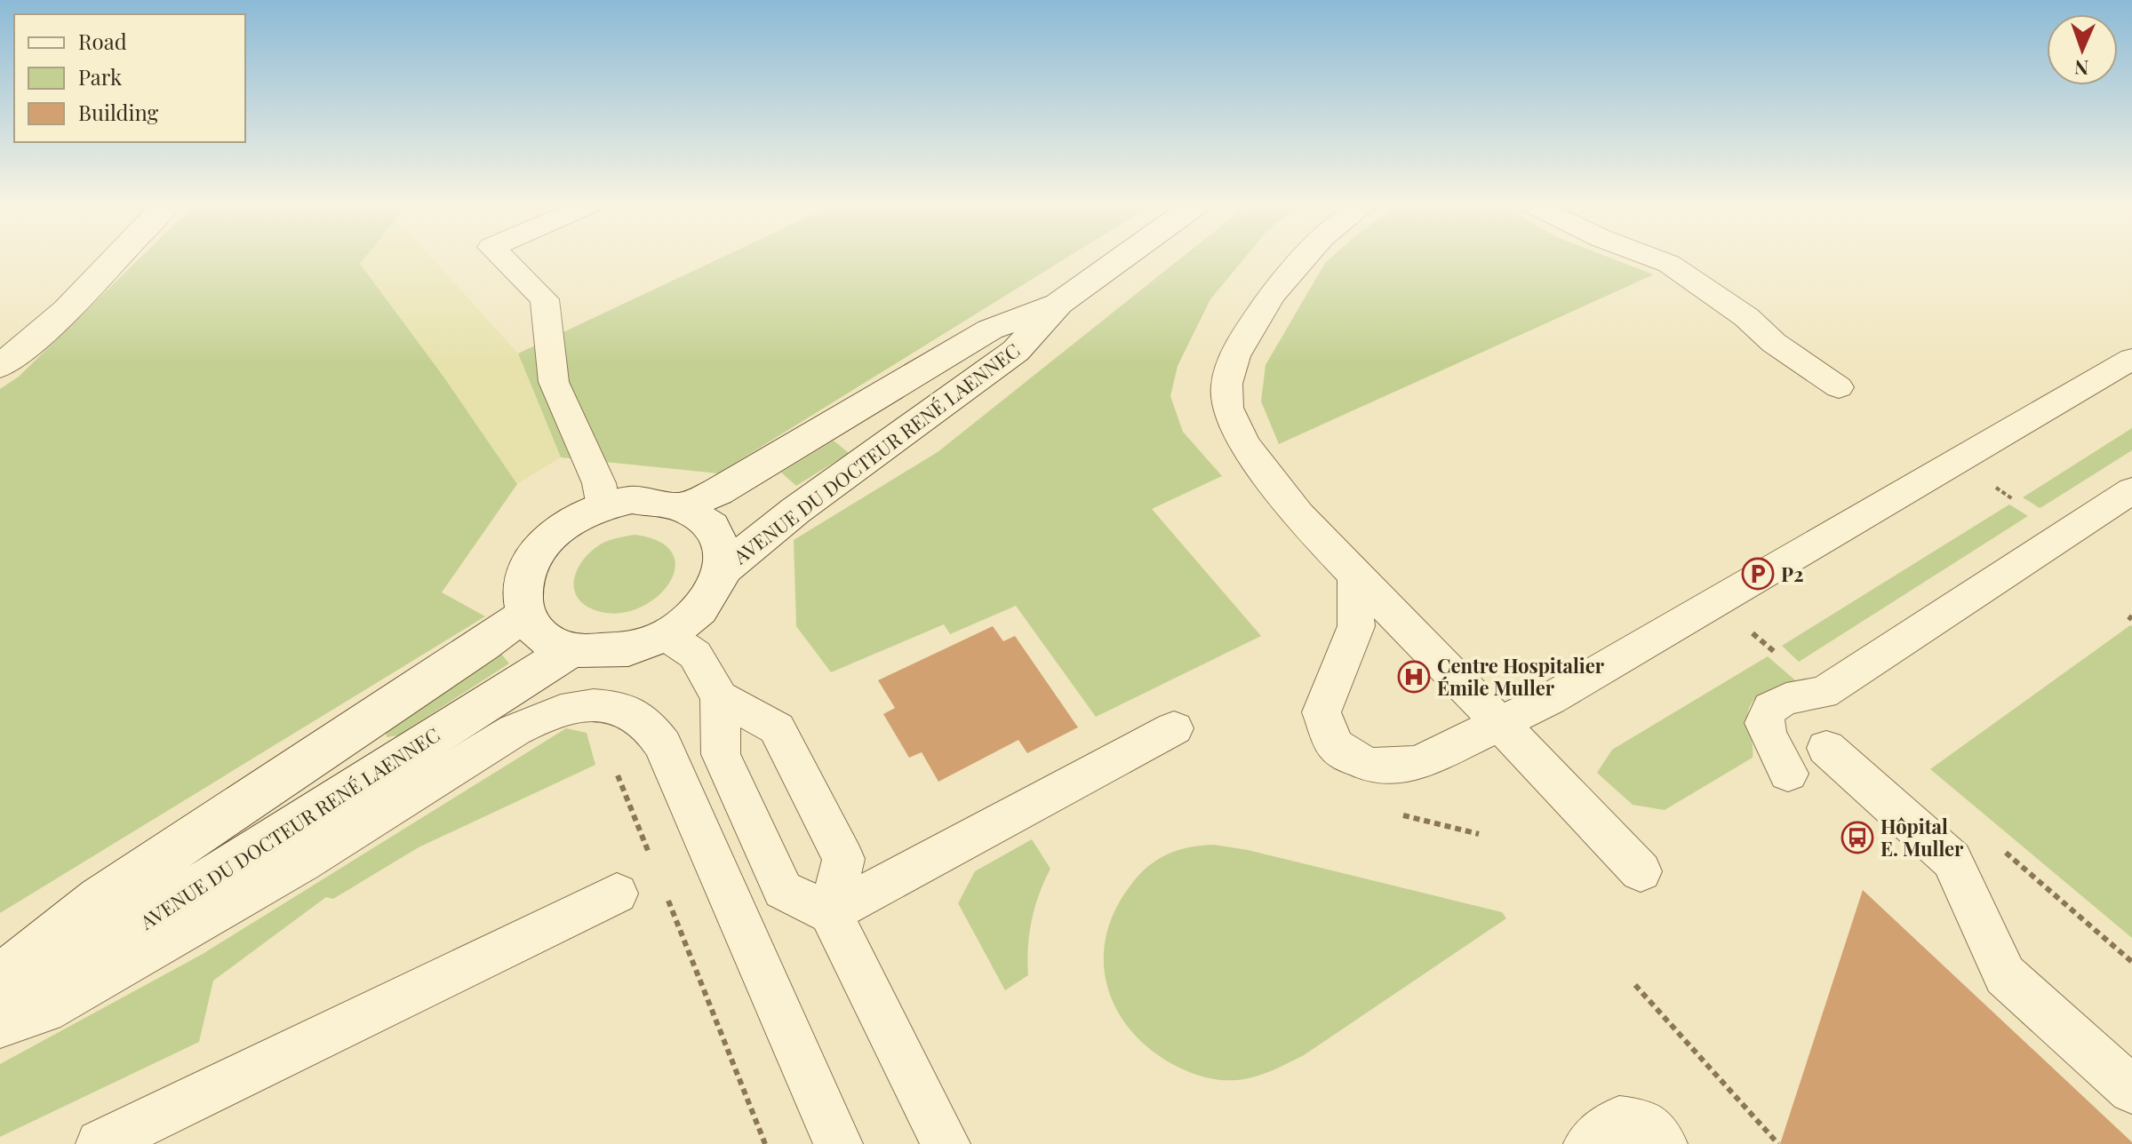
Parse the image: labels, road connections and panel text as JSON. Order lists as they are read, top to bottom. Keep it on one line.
{"streets":{"main road":["AVENUE DU DOCTEUR RENÉ LAENNEC"]},"places":{"parking":["P2"],"hospital":["Centre Hospitalier Émile Muller"],"bus stop":["Hôpital E. Muller"]},"legend":["Road","Park","Building"],"north":"bottom"}
